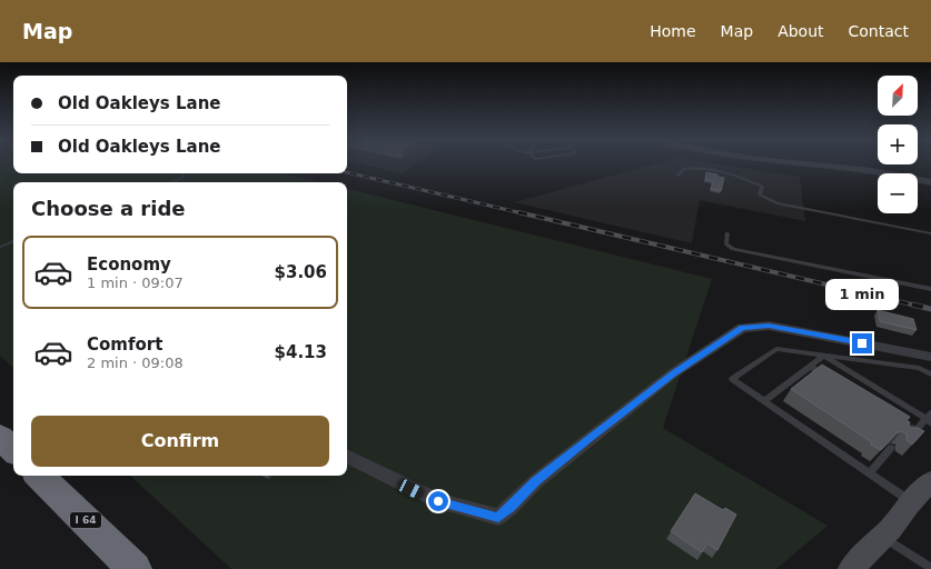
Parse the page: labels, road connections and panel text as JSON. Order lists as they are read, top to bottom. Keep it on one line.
{"streets":{"highway":["I 64"]},"north":"top right","page":{"header":"Map","nav":["Home","Map","About","Contact"],"map_buttons":["+","−"],"banner":["Old Oakleys Lane","Old Oakleys Lane"],"heading":"Choose a ride","list":[{"name":"Economy","note":"1 min · 09:07","value":"$3.06"},{"name":"Comfort","note":"2 min · 09:08","value":"$4.13"}],"bubble":"1 min","buttons":"Confirm"}}
